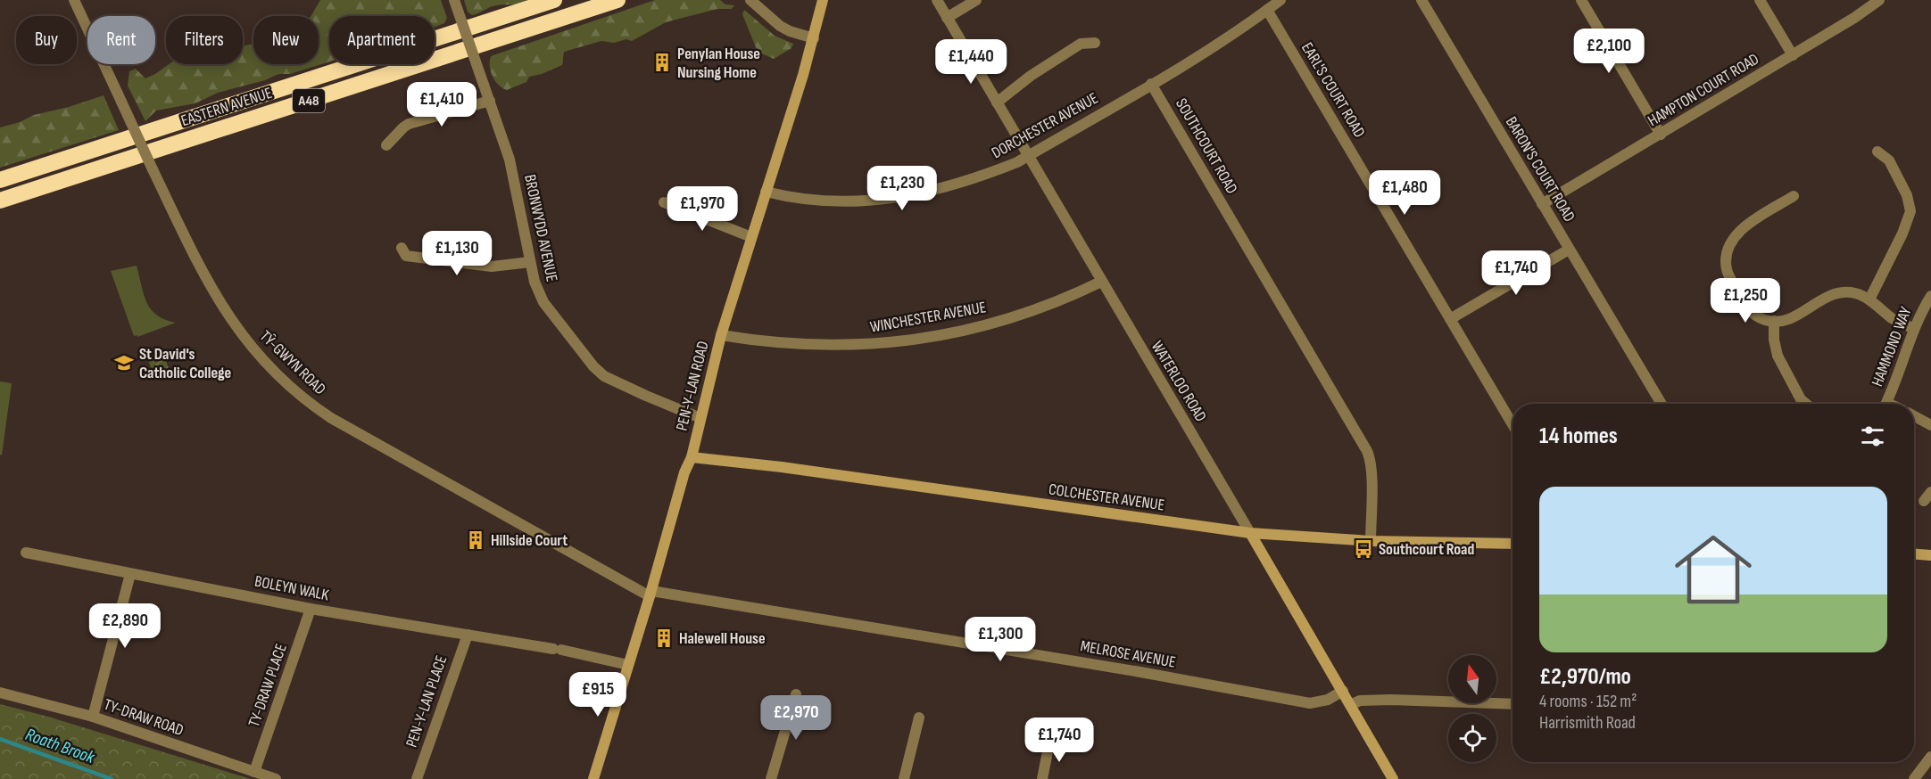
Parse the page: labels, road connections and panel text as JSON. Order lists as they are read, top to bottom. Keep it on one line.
{"streets":{"highway":["A48","EASTERN AVENUE"],"street":["EARL'S COURT ROAD","HAMPTON COURT ROAD","DORCHESTER AVENUE","SOUTHCOURT ROAD","BARON'S COURT ROAD","BRONWYDD AVENUE","WINCHESTER AVENUE","HAMMOND WAY","TŶ-GWYN ROAD","WATERLOO ROAD","PEN-Y-LAN ROAD","COLCHESTER AVENUE","BOLEYN WALK","MELROSE AVENUE","TY-DRAW PLACE","PEN-Y-LAN PLACE","TY-DRAW ROAD"]},"crossings":[["EARL'S COURT ROAD","DORCHESTER AVENUE"],["HAMPTON COURT ROAD","BARON'S COURT ROAD"],["DORCHESTER AVENUE","SOUTHCOURT ROAD"],["DORCHESTER AVENUE","WATERLOO ROAD"],["DORCHESTER AVENUE","PEN-Y-LAN ROAD"],["SOUTHCOURT ROAD","COLCHESTER AVENUE"],["BRONWYDD AVENUE","PEN-Y-LAN ROAD"],["WINCHESTER AVENUE","WATERLOO ROAD"],["WINCHESTER AVENUE","PEN-Y-LAN ROAD"],["TŶ-GWYN ROAD","PEN-Y-LAN ROAD"],["TŶ-GWYN ROAD","MELROSE AVENUE"],["WATERLOO ROAD","COLCHESTER AVENUE"],["WATERLOO ROAD","MELROSE AVENUE"],["PEN-Y-LAN ROAD","COLCHESTER AVENUE"],["PEN-Y-LAN ROAD","BOLEYN WALK"],["PEN-Y-LAN ROAD","MELROSE AVENUE"],["BOLEYN WALK","TY-DRAW PLACE"],["BOLEYN WALK","PEN-Y-LAN PLACE"],["TY-DRAW PLACE","TY-DRAW ROAD"]],"water":["Roath Brook"],"places":{"building":["Penylan House Nursing Home","Hillside Court","Halewell House"],"school or university":["St David's Catholic College"],"bus stop":["Southcourt Road"]},"north":"top","page":{"chip":["Buy","Rent","Filters","New","Apartment"],"price":["£2,100","£1,440","£1,410","£1,230","£1,480","£1,970","£1,130","£1,740","£1,250","£2,890","£1,300","£915","£2,970","£1,740"],"heading":"14 homes","list":[{"name":"£2,970/mo","note":"4 rooms · 152 m² · Harrismith Road"}]}}
